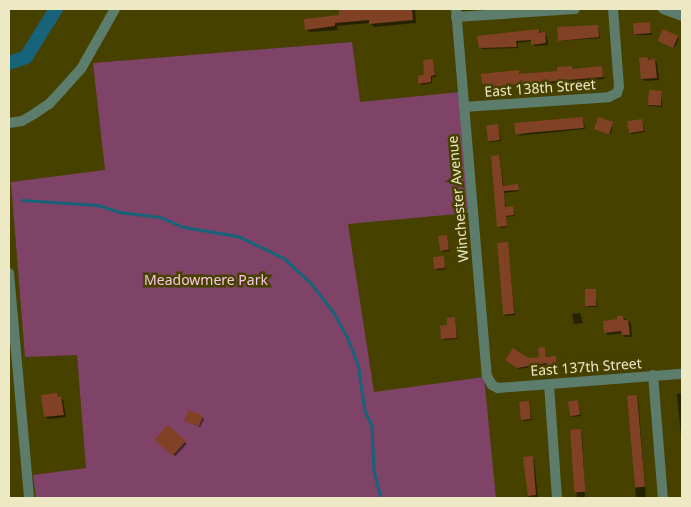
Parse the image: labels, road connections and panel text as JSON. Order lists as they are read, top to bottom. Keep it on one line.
{"streets":{"street":["East 138th Street","Winchester Avenue","East 137th Street"]},"crossings":[["East 138th Street","Winchester Avenue"],["Winchester Avenue","East 137th Street"]],"parks":["Meadowmere Park"]}
